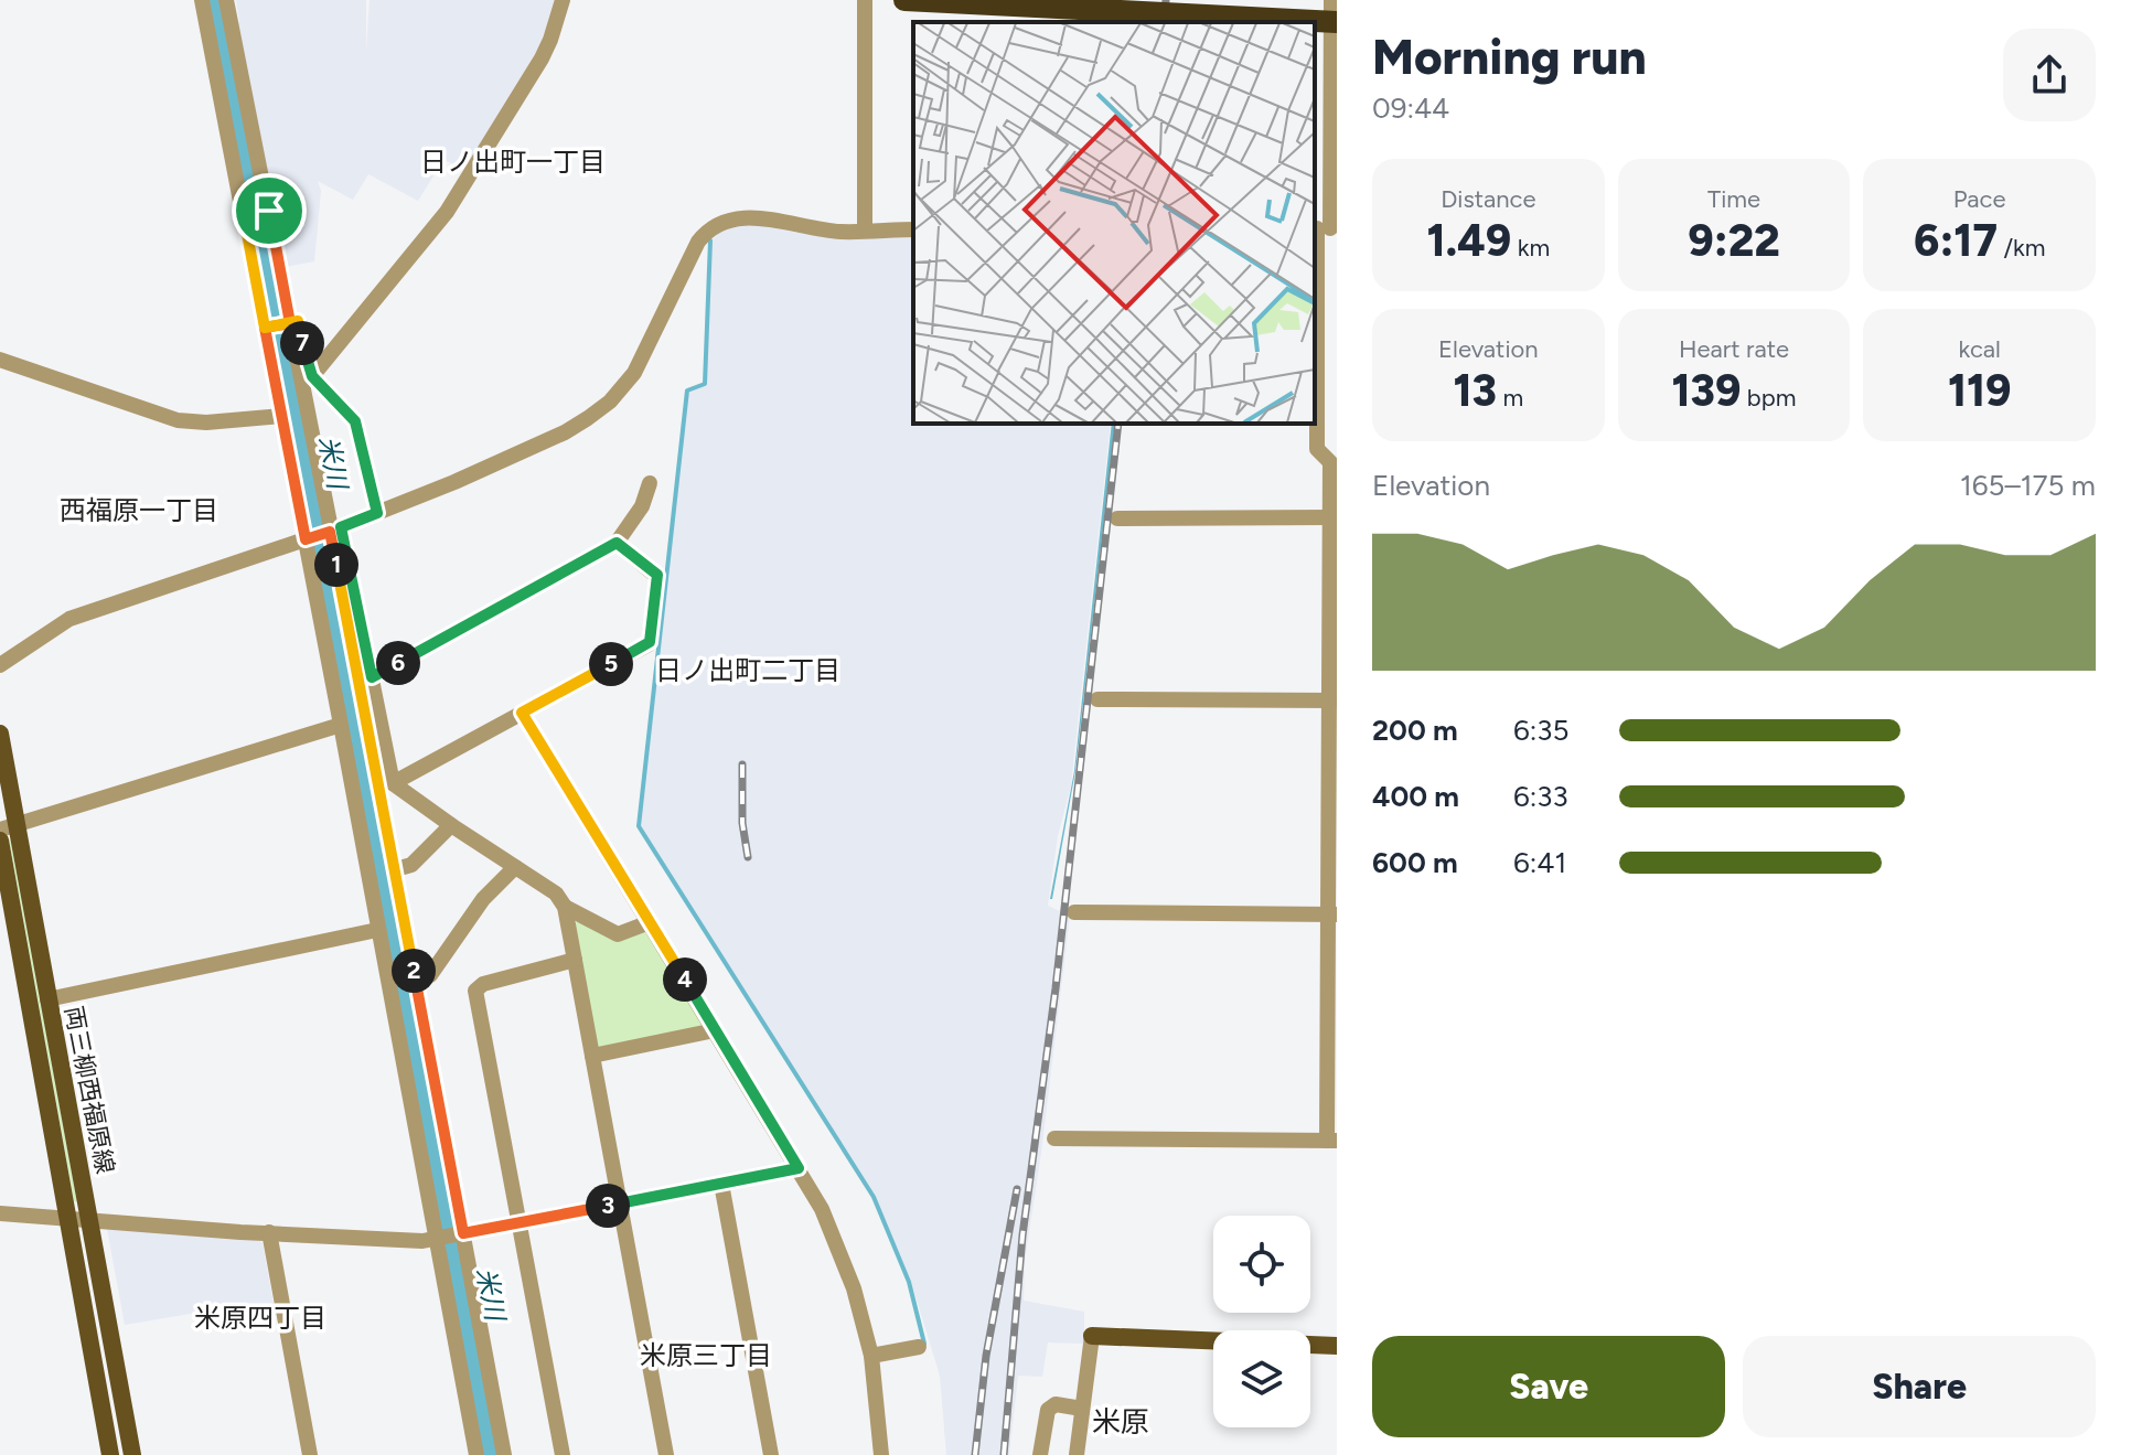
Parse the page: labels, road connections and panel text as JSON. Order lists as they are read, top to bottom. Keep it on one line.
{"streets":{"main road":["両三柳西福原線"]},"districts":["日ノ出町一丁目","西福原一丁目","日ノ出町二丁目","米原四丁目","米原三丁目","米原"],"water":["米川"],"page":{"heading":["Morning run","09:44"],"stats":[["Distance","1.49 km"],["Time","9:22"],["Pace","6:17 /km"],["Elevation","13 m"],["Heart rate","139 bpm"],["kcal","119"]],"pins":["7","1","6","5","2","4","3"],"chart":["Elevation","165–175 m"],"list":[{"name":"200 m","note":"6:35"},{"name":"400 m","note":"6:33"},{"name":"600 m","note":"6:41"}],"buttons":["Save","Share"]}}
